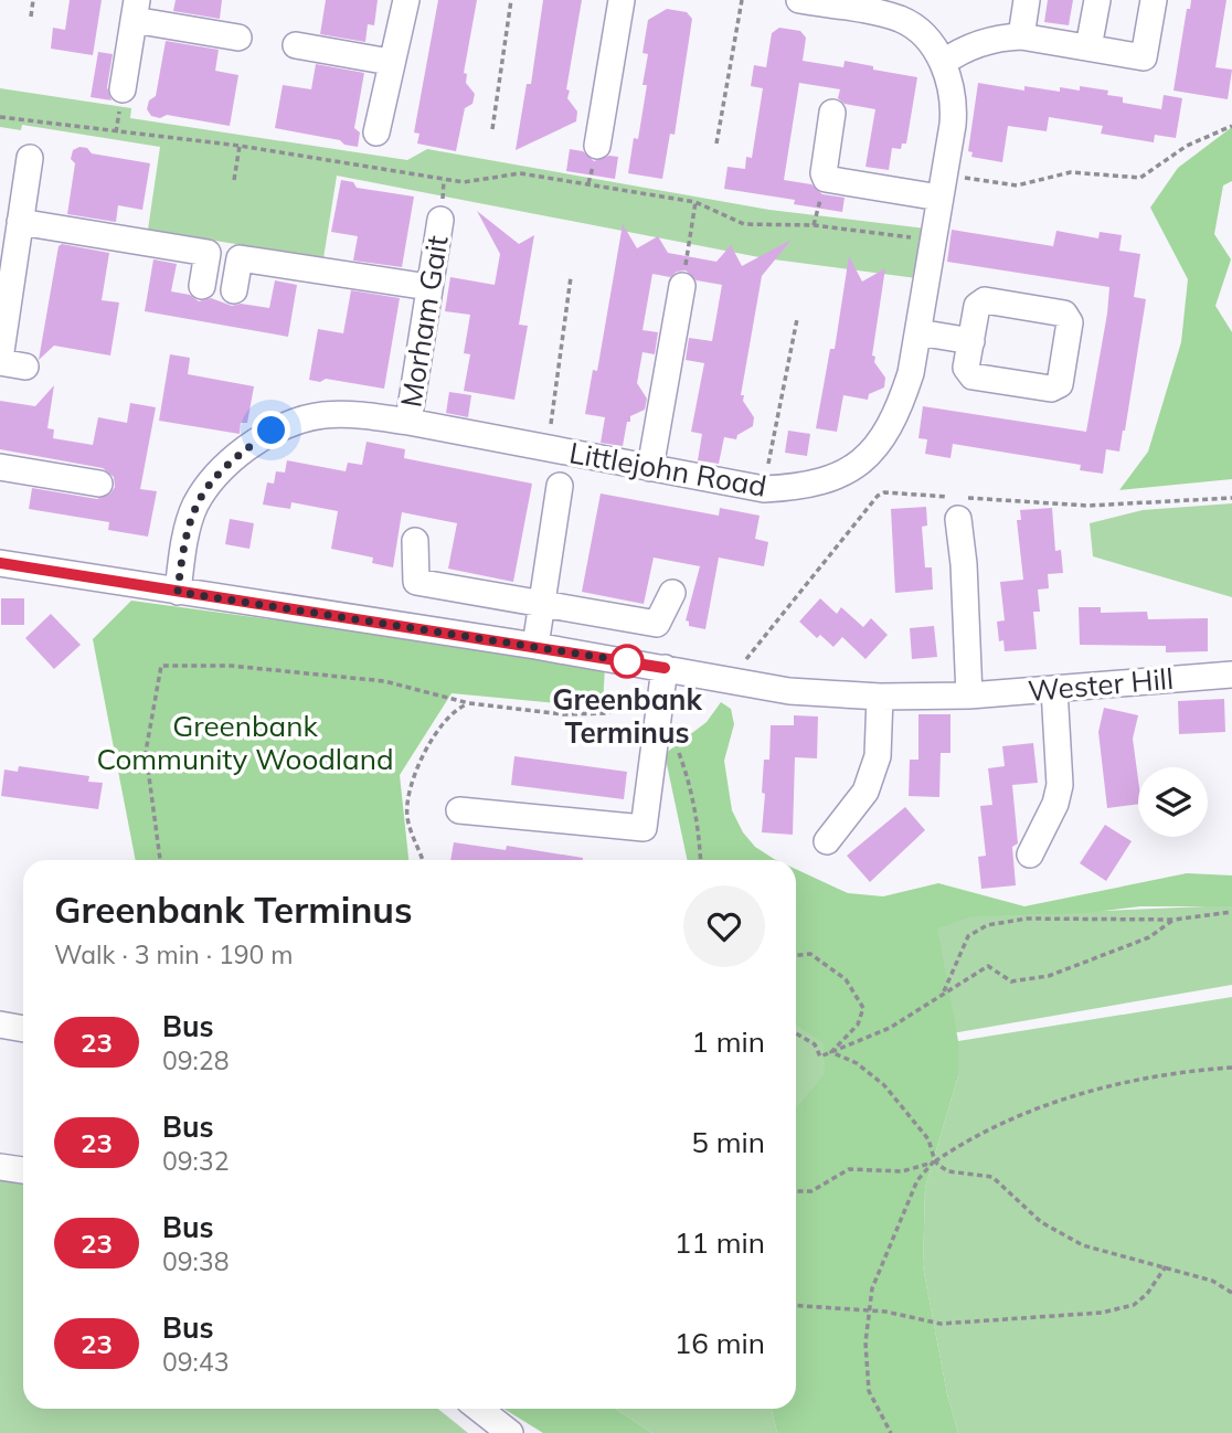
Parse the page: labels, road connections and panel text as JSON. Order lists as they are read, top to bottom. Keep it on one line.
{"streets":{"street":["Morham Gait","Littlejohn Road","Wester Hill"]},"crossings":[["Morham Gait","Littlejohn Road"],["Littlejohn Road","Wester Hill"]],"parks":["Greenbank Community Woodland"],"places":["Greenbank Terminus"],"lines":["bus line 23"],"page":{"heading":["Greenbank Terminus","Walk · 3 min · 190 m"],"list":[{"mark":"23","name":"Bus","note":"09:28","value":"1 min"},{"mark":"23","name":"Bus","note":"09:32","value":"5 min"},{"mark":"23","name":"Bus","note":"09:38","value":"11 min"},{"mark":"23","name":"Bus","note":"09:43","value":"16 min"}]}}
